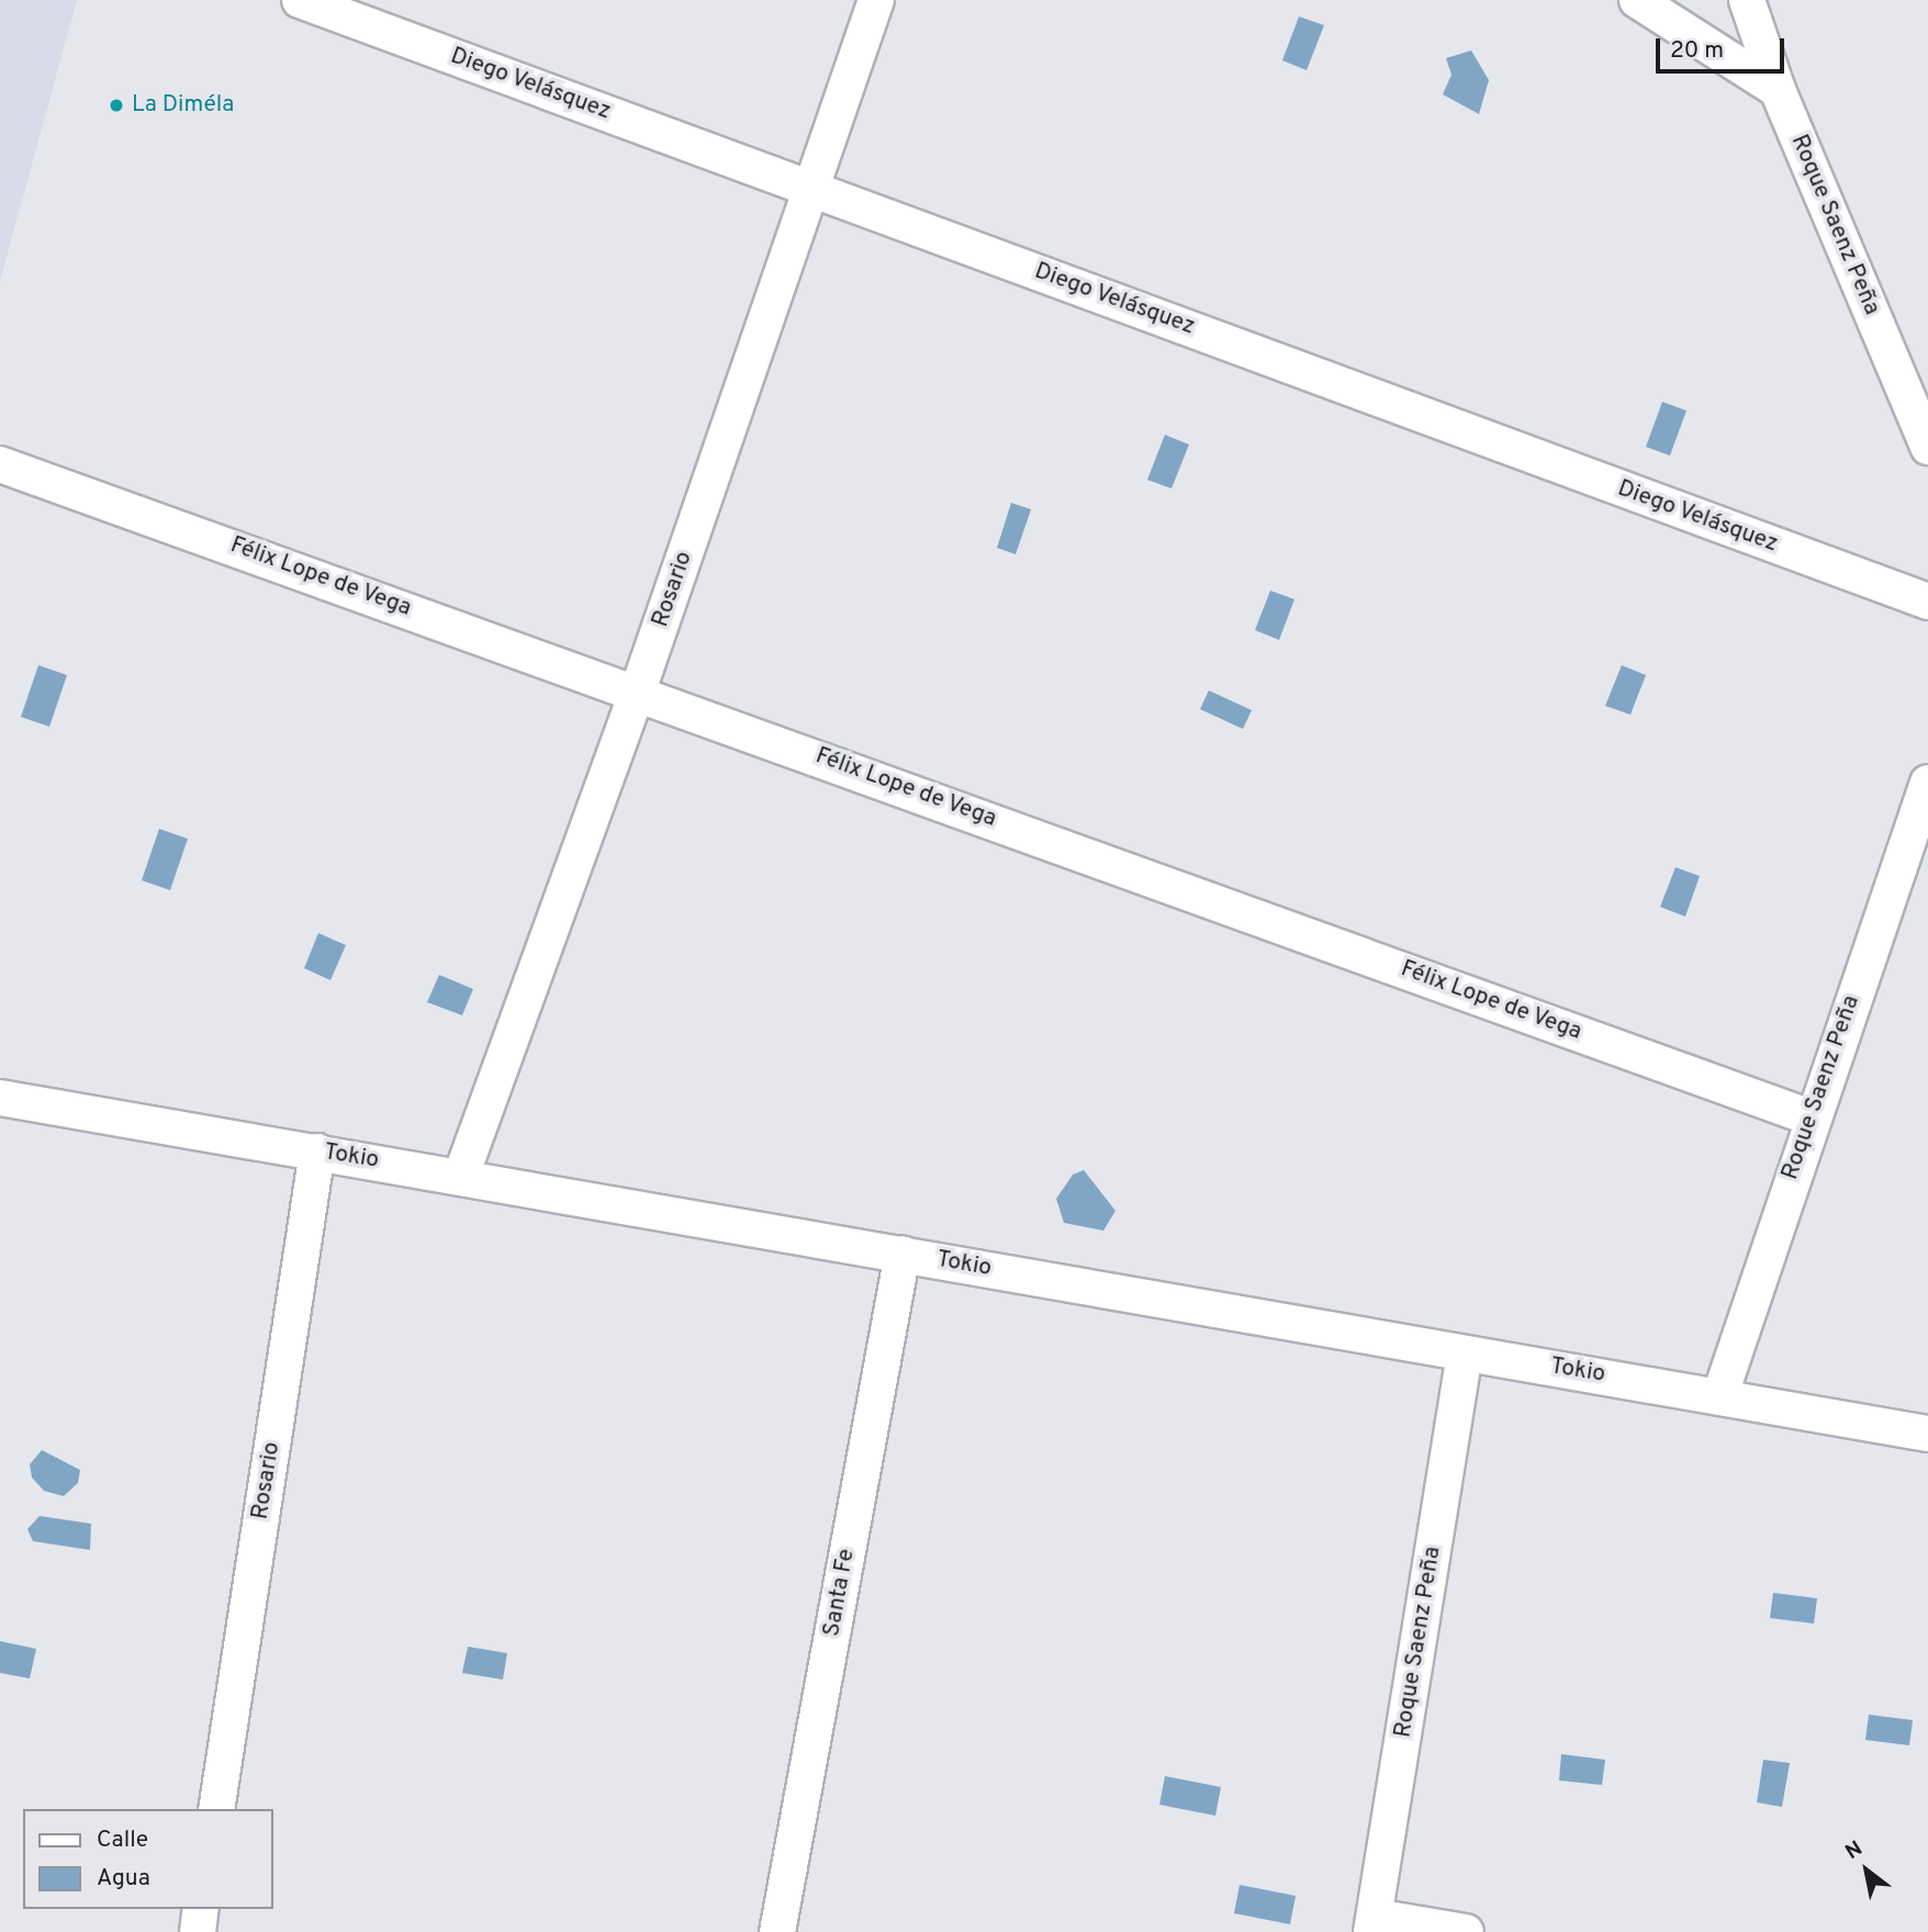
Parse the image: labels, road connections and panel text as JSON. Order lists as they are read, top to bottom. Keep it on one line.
{"streets":{"street":["Diego Velásquez","Roque Saenz Peña","Félix Lope de Vega","Rosario","Tokio","Santa Fe"]},"crossings":[["Diego Velásquez","Rosario"],["Roque Saenz Peña","Félix Lope de Vega"],["Roque Saenz Peña","Tokio"],["Félix Lope de Vega","Rosario"],["Rosario","Tokio"],["Tokio","Santa Fe"]],"places":["La Diméla"],"legend":["Calle","Agua"],"scale_bar":"20 m","north":"top left"}
